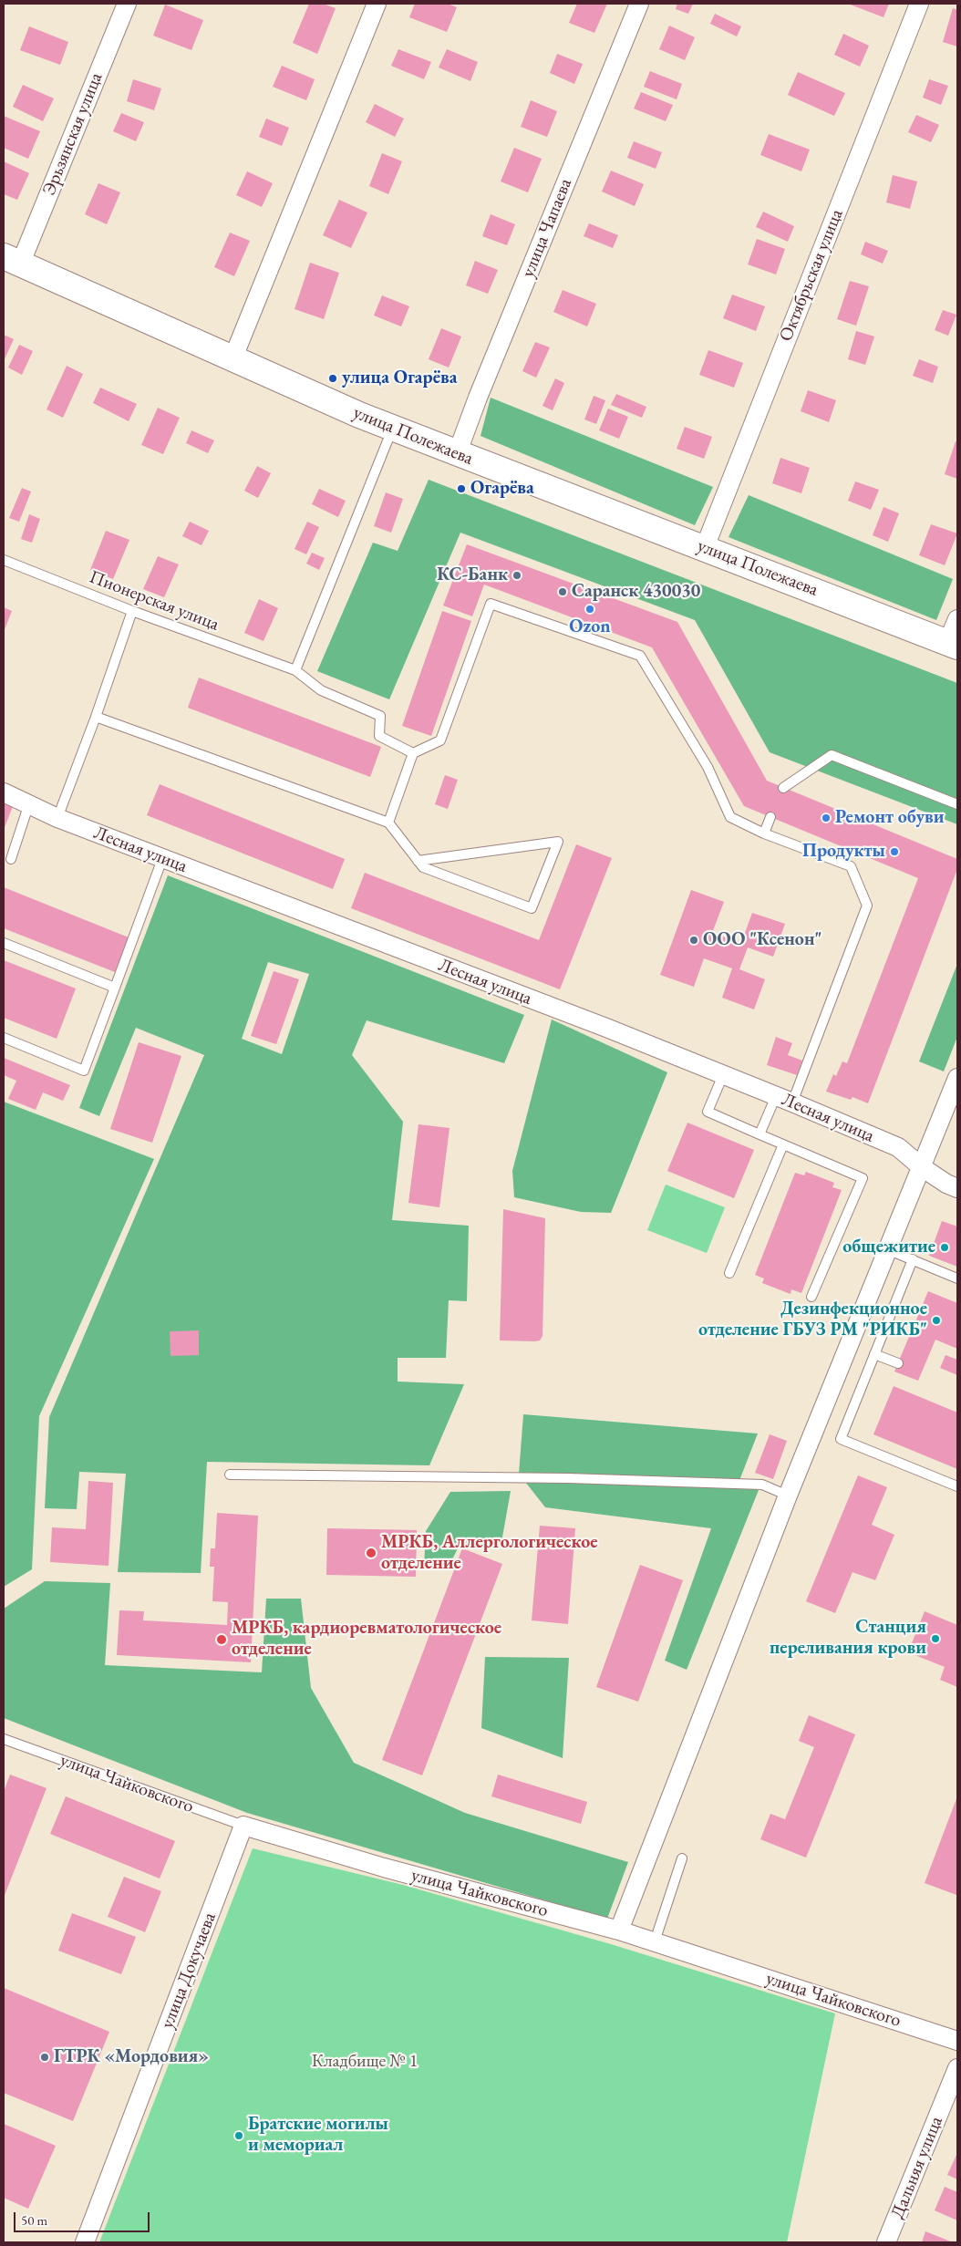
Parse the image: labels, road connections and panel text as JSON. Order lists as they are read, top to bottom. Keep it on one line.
{"streets":{"main road":["улица Полежаева"],"street":["Эрьзянская улица","улица Чапаева","Октябрьская улица","Лесная улица","улица Чайковского","улица Докучаева","Дальняя улица"],"lane":["Пионерская улица"]},"crossings":[["Эрьзянская улица","улица Полежаева"],["улица Чапаева","улица Полежаева"],["Октябрьская улица","улица Полежаева"],["улица Чайковского","улица Докучаева"]],"parks":["Кладбище № 1"],"places":["улица Огарёва","Огарёва","КС-Банк","Саранск 430030","Ozon","Ремонт обуви","Продукты","ООО \"Ксенон\"","общежитие","Дезинфекционное отделение ГБУЗ РМ \"РИКБ\"","МРКБ, Аллергологическое отделение","Станция переливания крови","МРКБ, кардиоревматологическое отделение","ГТРК «Мордовия»","Братские могилы и мемориал"],"scale_bar":"50 m"}
